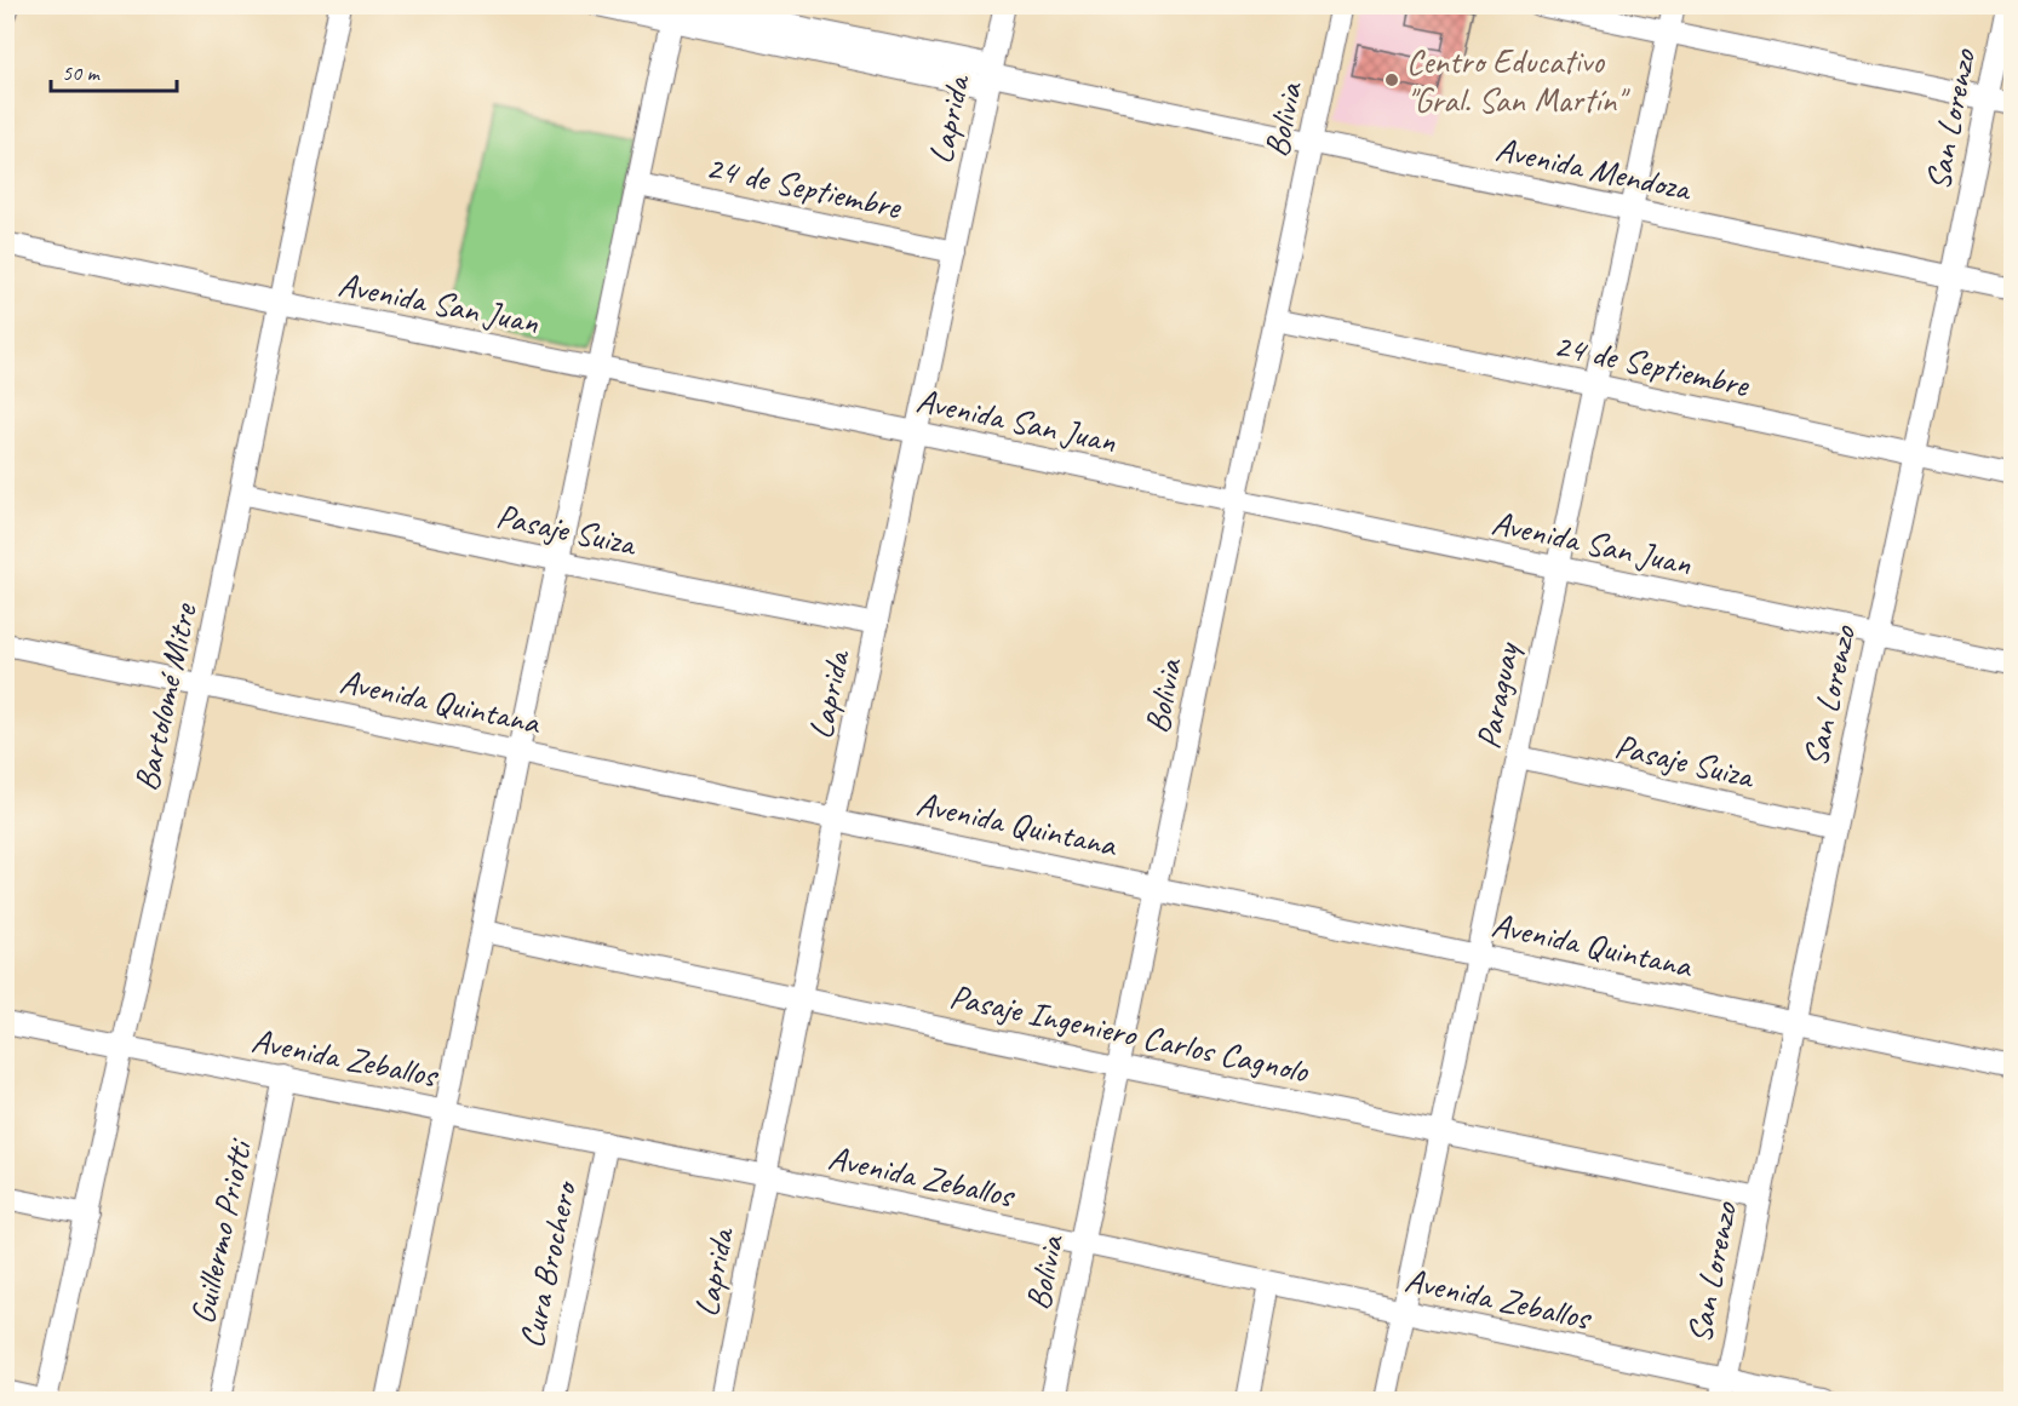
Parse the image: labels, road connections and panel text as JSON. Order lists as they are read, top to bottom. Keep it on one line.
{"streets":{"street":["Laprida","Bolivia","San Lorenzo","Avenida Mendoza","24 de Septiembre","Avenida San Juan","Pasaje Suiza","Paraguay","Bartolomé Mitre","Avenida Quintana","Pasaje Ingeniero Carlos Cagnolo","Avenida Zeballos","Guillermo Priotti","Cura Brochero"]},"crossings":[["Laprida","Avenida Mendoza"],["Laprida","24 de Septiembre"],["Laprida","Avenida San Juan"],["Laprida","Pasaje Suiza"],["Laprida","Avenida Quintana"],["Laprida","Pasaje Ingeniero Carlos Cagnolo"],["Laprida","Avenida Zeballos"],["Bolivia","Avenida Mendoza"],["Bolivia","24 de Septiembre"],["Bolivia","Avenida San Juan"],["Bolivia","Avenida Quintana"],["Bolivia","Pasaje Ingeniero Carlos Cagnolo"],["Bolivia","Avenida Zeballos"],["San Lorenzo","Avenida Mendoza"],["San Lorenzo","24 de Septiembre"],["San Lorenzo","Avenida San Juan"],["San Lorenzo","Pasaje Suiza"],["San Lorenzo","Avenida Quintana"],["San Lorenzo","Pasaje Ingeniero Carlos Cagnolo"],["San Lorenzo","Avenida Zeballos"],["Avenida Mendoza","Paraguay"],["24 de Septiembre","Paraguay"],["Avenida San Juan","Paraguay"],["Avenida San Juan","Bartolomé Mitre"],["Pasaje Suiza","Paraguay"],["Pasaje Suiza","Bartolomé Mitre"],["Paraguay","Avenida Quintana"],["Paraguay","Pasaje Ingeniero Carlos Cagnolo"],["Paraguay","Avenida Zeballos"],["Bartolomé Mitre","Avenida Quintana"],["Bartolomé Mitre","Avenida Zeballos"],["Avenida Zeballos","Guillermo Priotti"],["Avenida Zeballos","Cura Brochero"]],"places":["Centro Educativo \"Gral. San Martín\""],"scale_bar":"50 m"}
